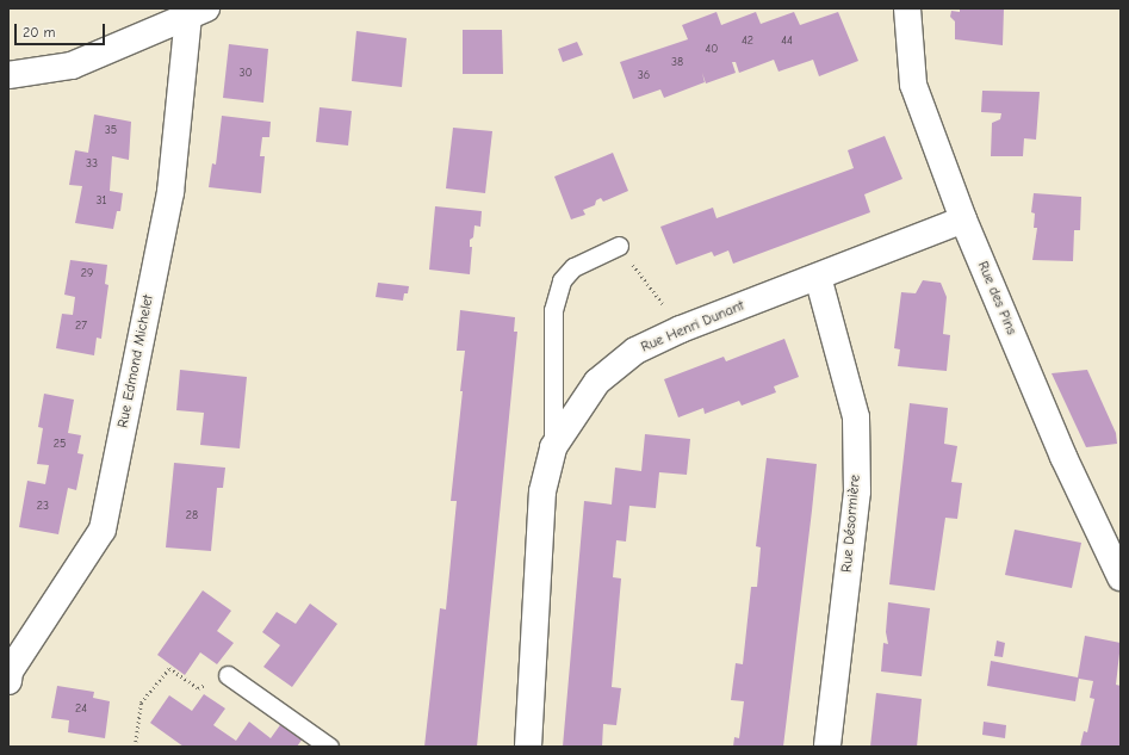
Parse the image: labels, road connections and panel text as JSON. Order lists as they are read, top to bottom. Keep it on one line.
{"streets":{"street":["Rue des Pins","Rue Henri Dunant","Rue Edmond Michelet","Rue Désormière"]},"crossings":[["Rue des Pins","Rue Henri Dunant"],["Rue Henri Dunant","Rue Désormière"]],"house_numbers":["42","44","40","38","30","36","35","33","31","29","27","25","23","28","24"],"scale_bar":"20 m"}
